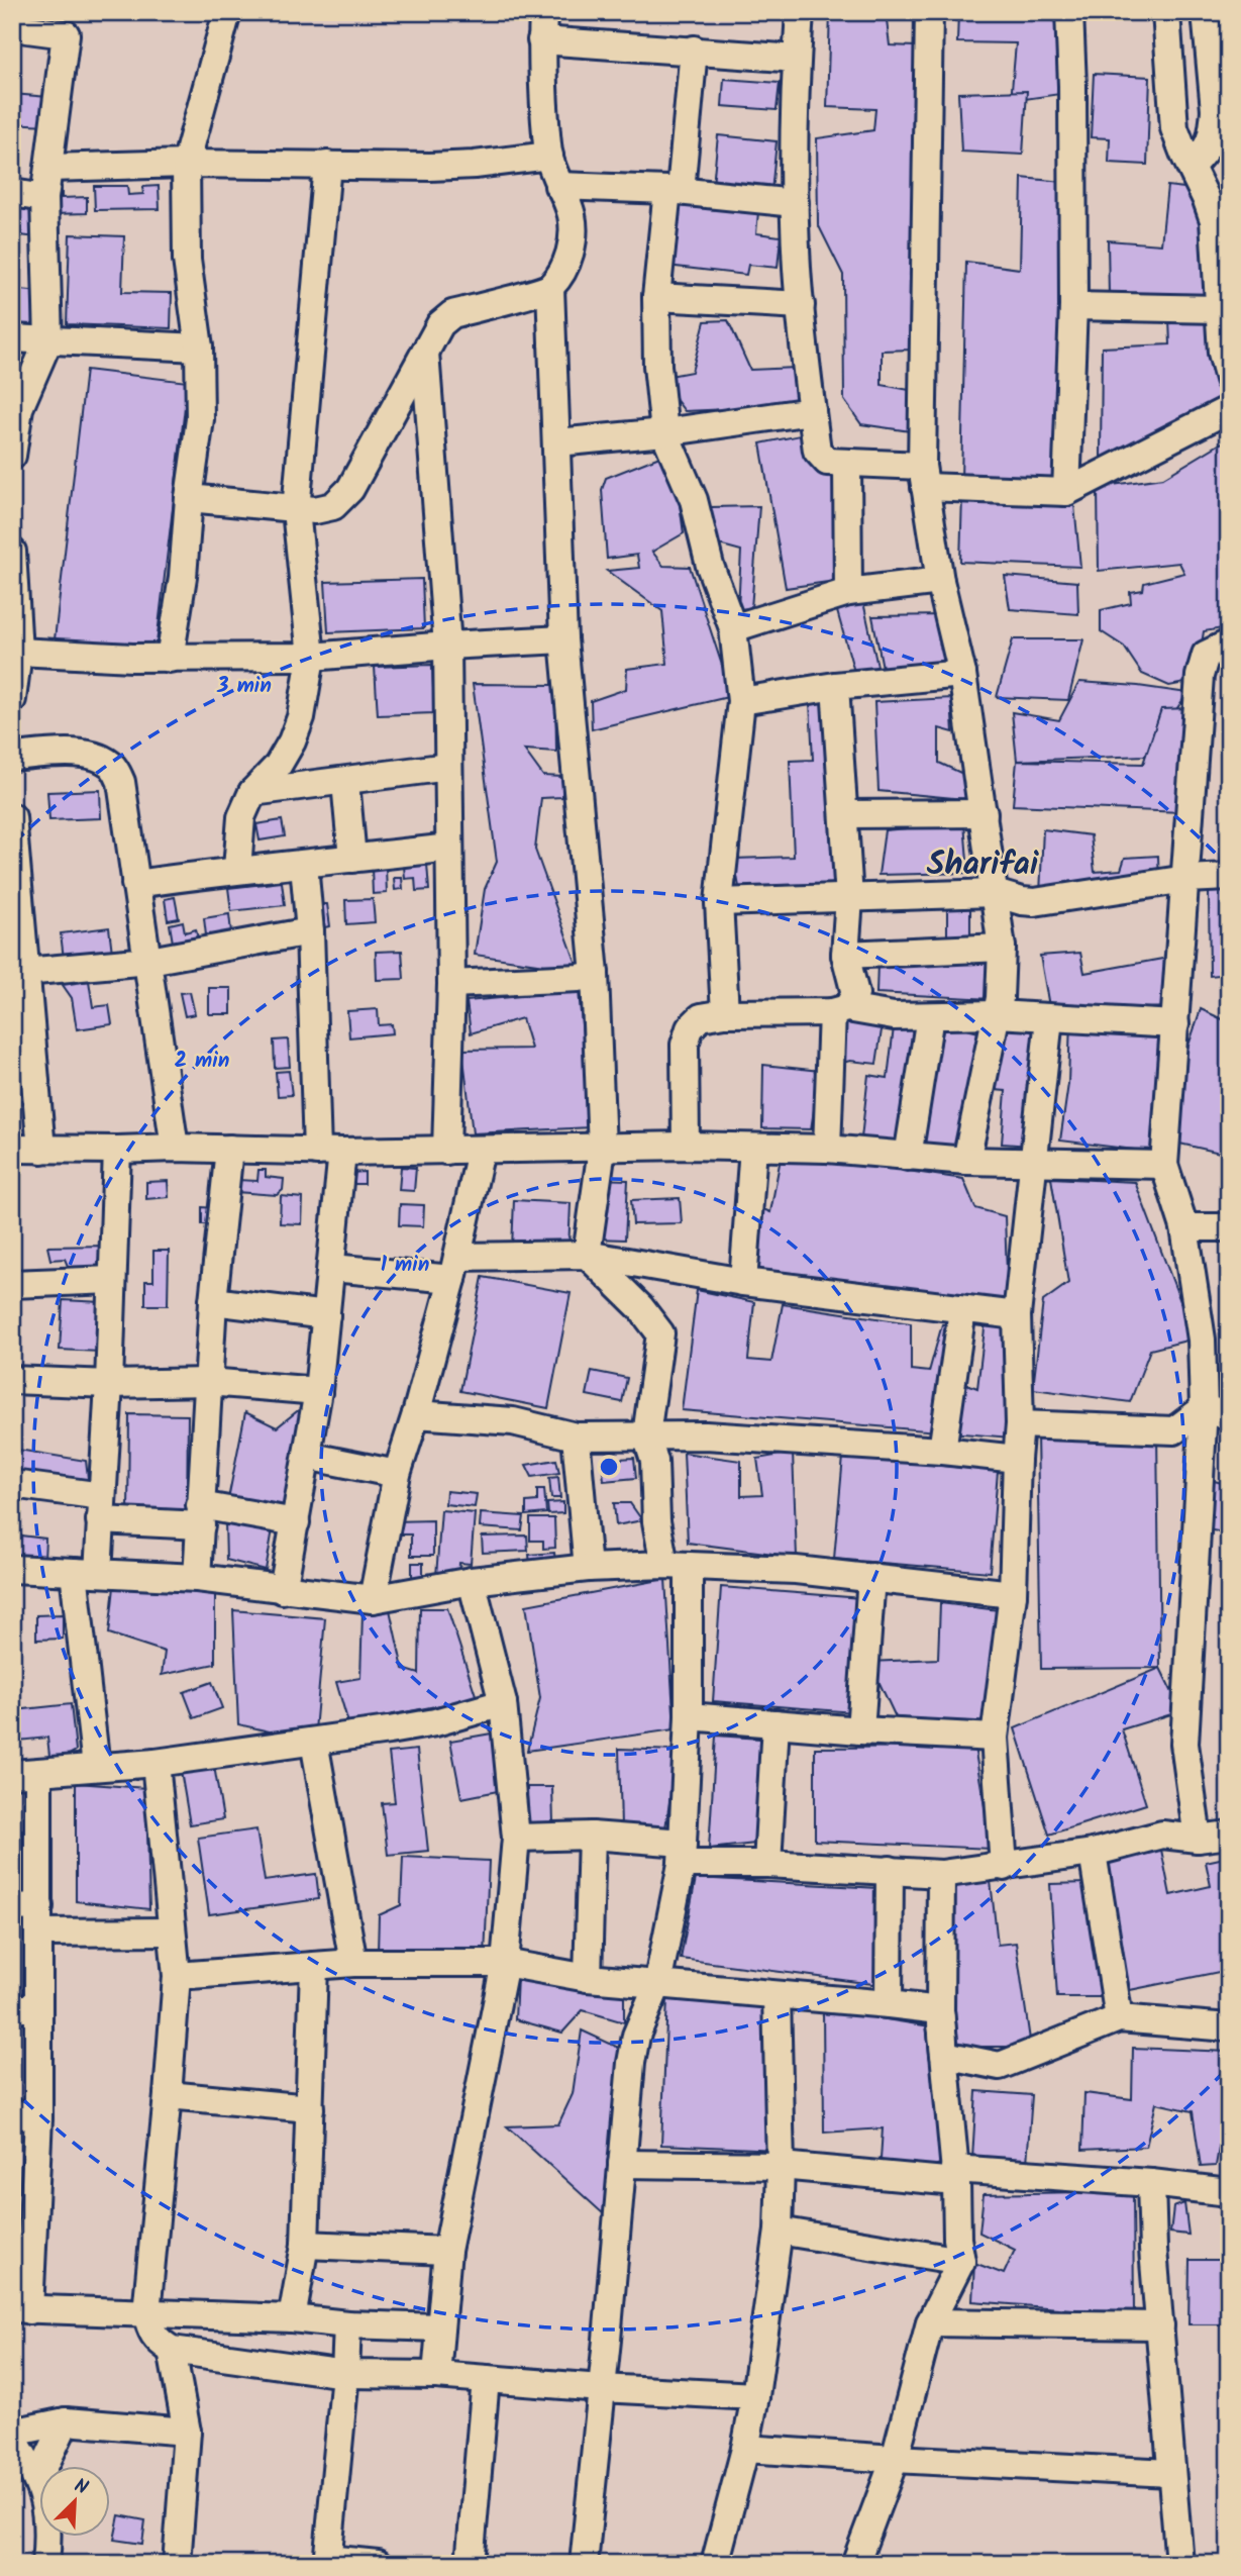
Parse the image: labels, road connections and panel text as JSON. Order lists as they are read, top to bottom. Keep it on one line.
{"districts":["Sharifai"],"north":"top right","rings":["3 min","2 min","1 min"]}
